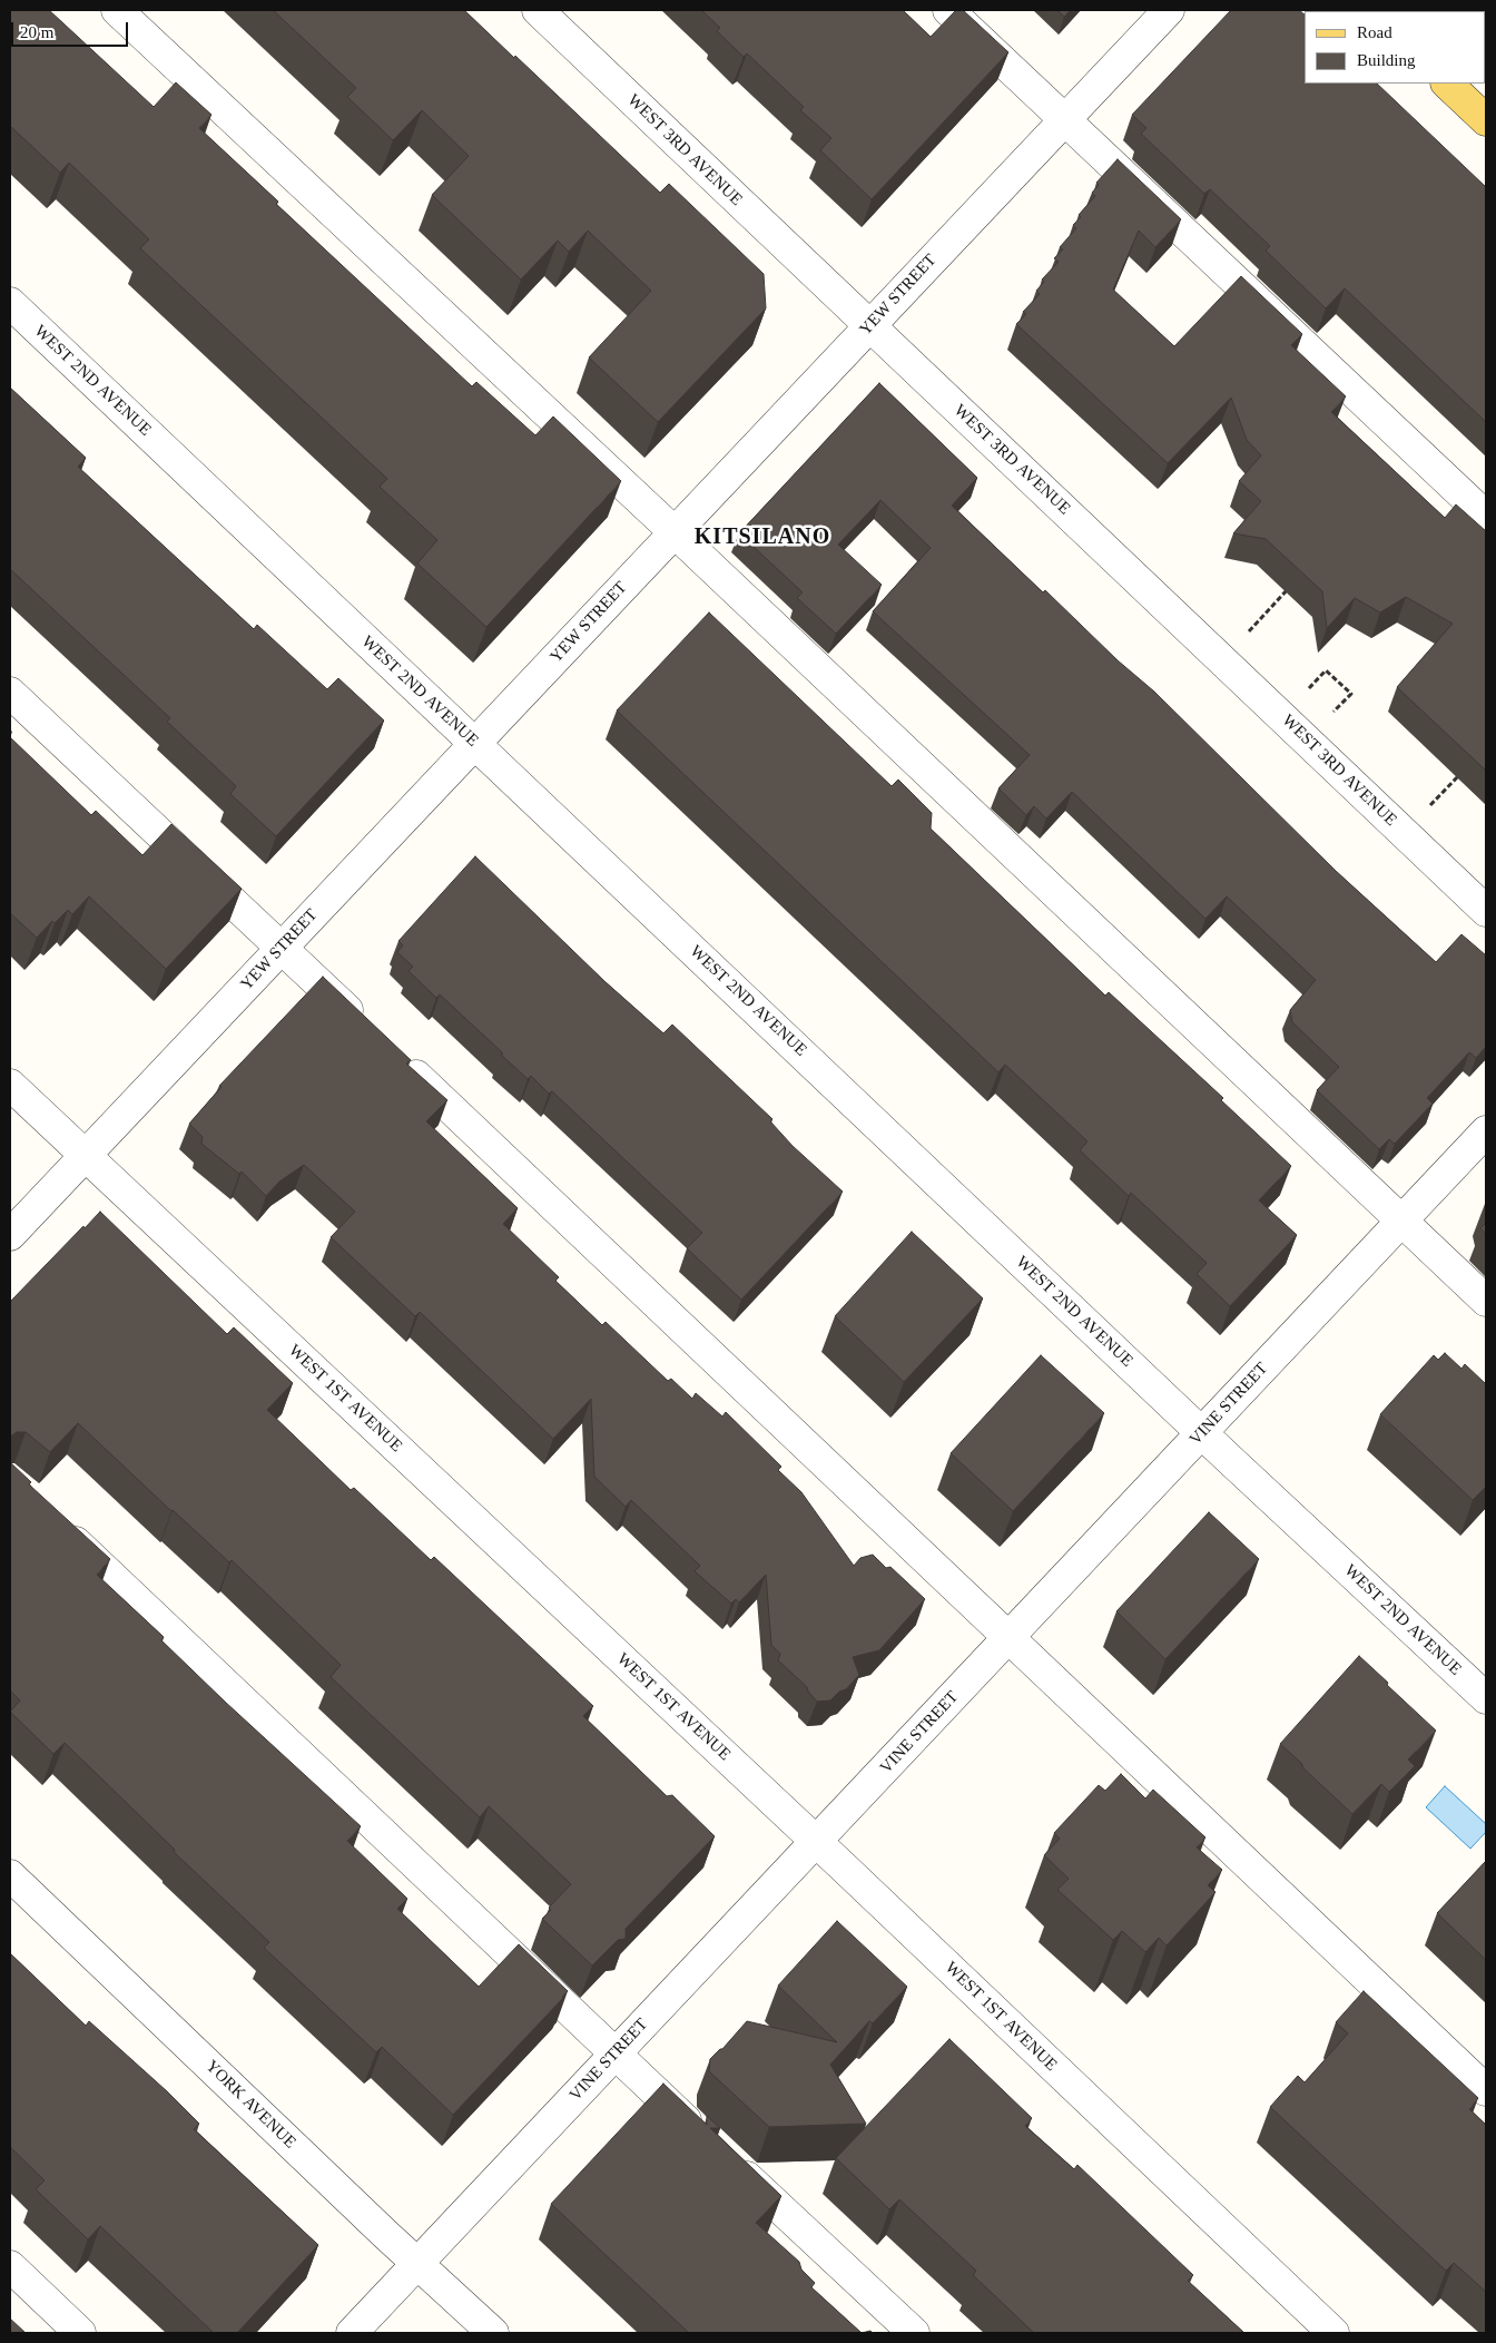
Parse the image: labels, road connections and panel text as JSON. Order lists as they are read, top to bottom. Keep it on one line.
{"streets":{"street":["WEST 3RD AVENUE","YEW STREET","WEST 2ND AVENUE","WEST 1ST AVENUE","VINE STREET","YORK AVENUE"]},"crossings":[["WEST 3RD AVENUE","YEW STREET"],["YEW STREET","WEST 2ND AVENUE"],["YEW STREET","WEST 1ST AVENUE"],["WEST 2ND AVENUE","VINE STREET"],["WEST 1ST AVENUE","VINE STREET"],["VINE STREET","YORK AVENUE"]],"districts":["KITSILANO"],"legend":["Road","Building"],"scale_bar":"20 m"}
